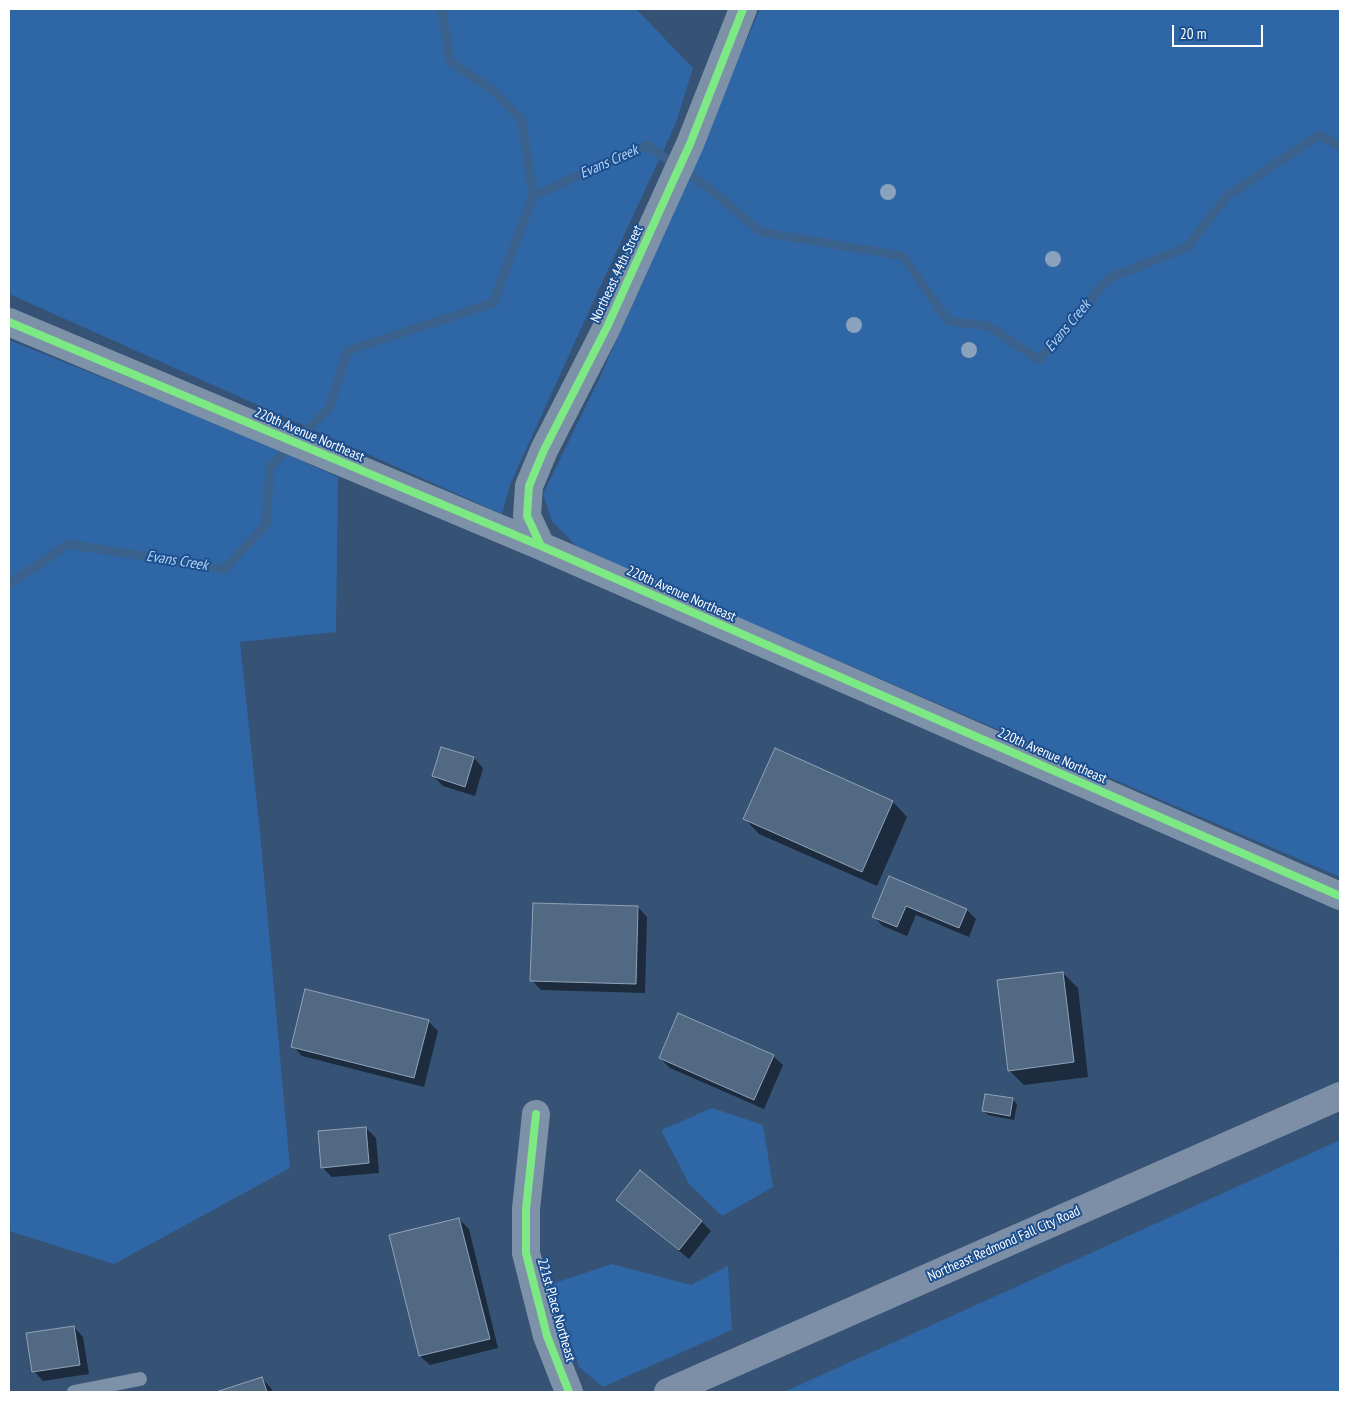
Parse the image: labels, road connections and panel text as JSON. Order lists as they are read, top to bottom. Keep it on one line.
{"streets":{"main road":["Northeast Redmond Fall City Road"],"street":["Northeast 44th Street","220th Avenue Northeast","221st Place Northeast"]},"crossings":[["Northeast 44th Street","220th Avenue Northeast"]],"water":["Evans Creek"],"scale_bar":"20 m"}
